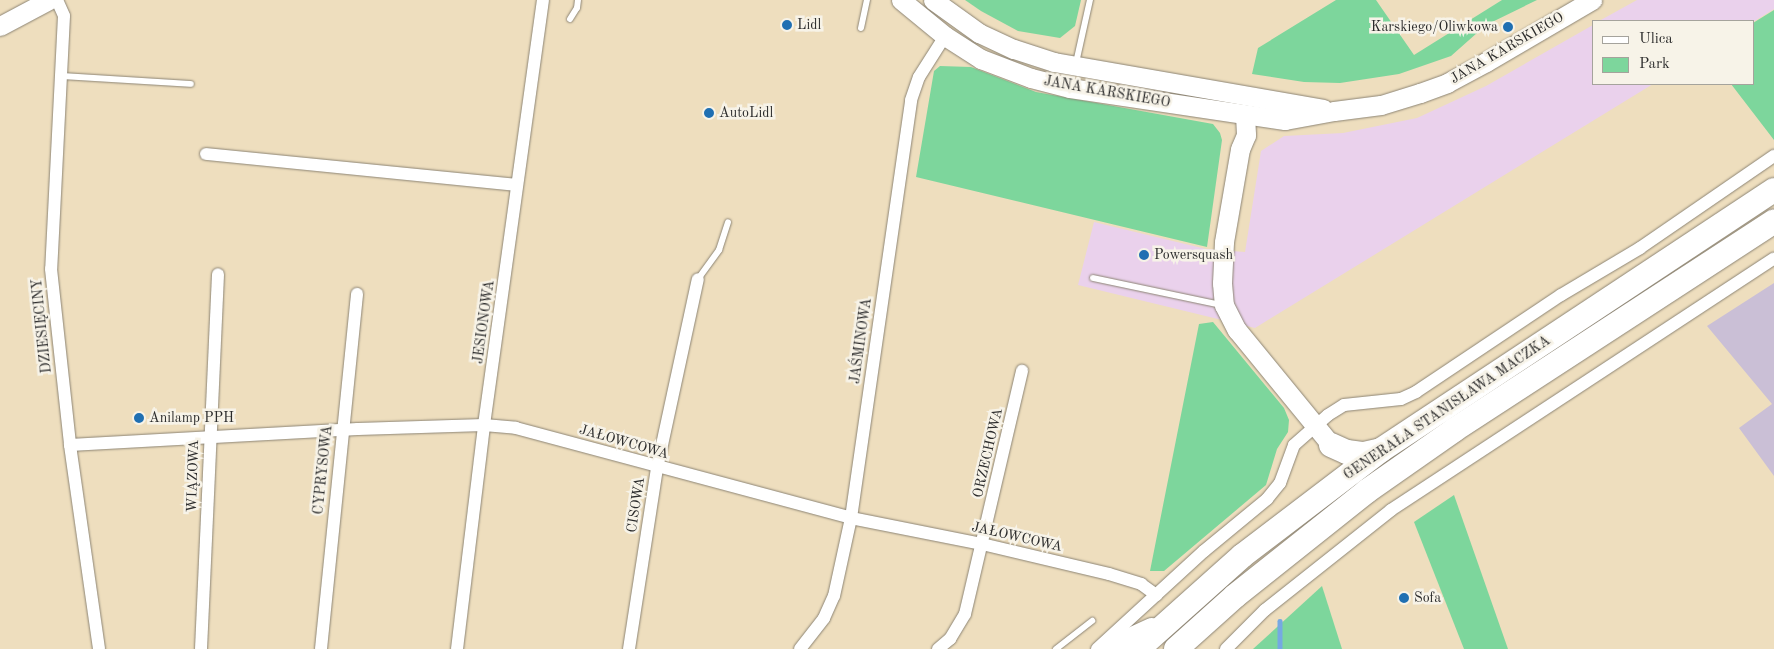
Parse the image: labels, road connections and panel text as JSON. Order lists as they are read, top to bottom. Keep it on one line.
{"streets":{"highway":["GENERAŁA STANISŁAWA MACZKA"],"street":["JANA KARSKIEGO","JESIONOWA","DZIESIĘCINY","JAŚMINOWA","JAŁOWCOWA","ORZECHOWA","CYPRYSOWA","WIĄZOWA","CISOWA"]},"crossings":[["JANA KARSKIEGO","JAŚMINOWA"],["JESIONOWA","JAŁOWCOWA"],["DZIESIĘCINY","JAŁOWCOWA"],["JAŚMINOWA","JAŁOWCOWA"],["JAŁOWCOWA","ORZECHOWA"],["JAŁOWCOWA","CYPRYSOWA"],["JAŁOWCOWA","WIĄZOWA"],["JAŁOWCOWA","CISOWA"]],"places":["Lidl","Karskiego/Oliwkowa","AutoLidl","Powersquash","Anilamp PPH","Sofa"],"legend":["Ulica","Park"]}
